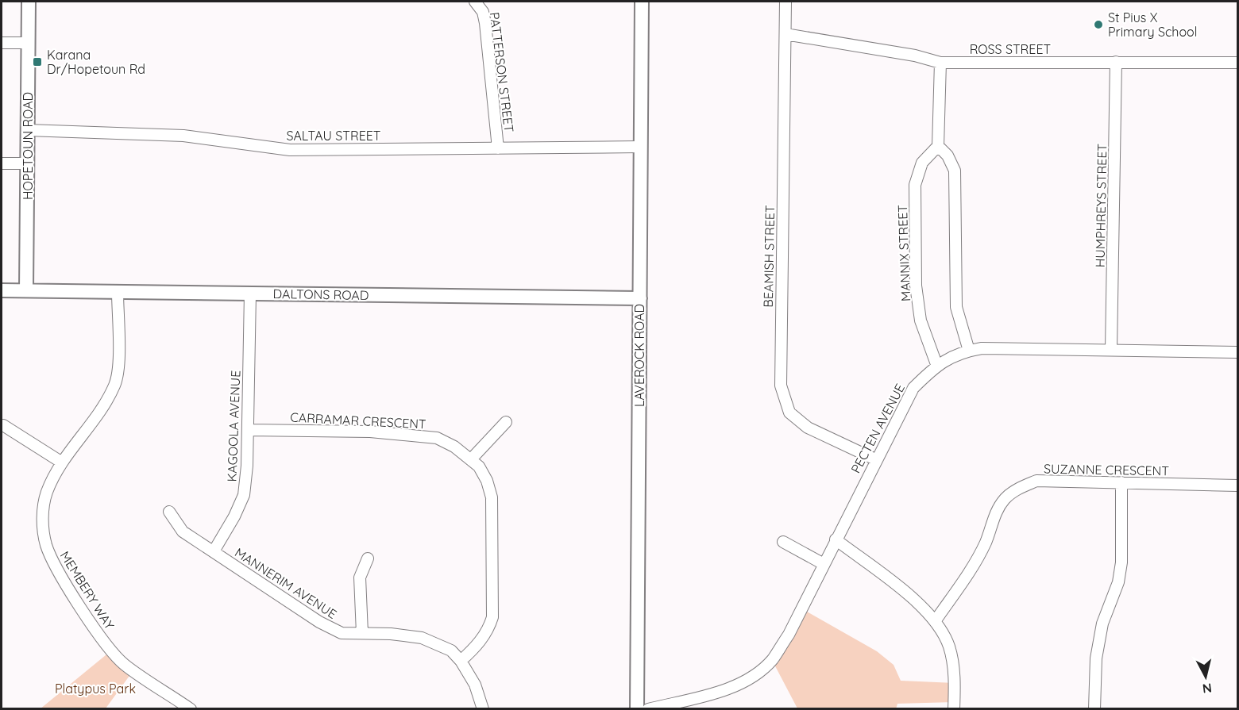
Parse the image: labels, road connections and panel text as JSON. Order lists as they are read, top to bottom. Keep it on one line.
{"streets":{"street":["ROSS STREET","PATTERSON STREET","SALTAU STREET","HOPETOUN ROAD","HUMPHREYS STREET","MANNIX STREET","BEAMISH STREET","DALTONS ROAD","LAVEROCK ROAD","CARRAMAR CRESCENT","KAGOOLA AVENUE","PECTEN AVENUE","SUZANNE CRESCENT","MANNERIM AVENUE","MEMBERY WAY"]},"crossings":[["ROSS STREET","HUMPHREYS STREET"],["ROSS STREET","BEAMISH STREET"],["PATTERSON STREET","SALTAU STREET"],["SALTAU STREET","HOPETOUN ROAD"],["SALTAU STREET","LAVEROCK ROAD"],["HOPETOUN ROAD","DALTONS ROAD"],["HUMPHREYS STREET","PECTEN AVENUE"],["MANNIX STREET","PECTEN AVENUE"],["BEAMISH STREET","PECTEN AVENUE"],["DALTONS ROAD","LAVEROCK ROAD"],["DALTONS ROAD","KAGOOLA AVENUE"],["DALTONS ROAD","MEMBERY WAY"],["CARRAMAR CRESCENT","KAGOOLA AVENUE"],["CARRAMAR CRESCENT","MANNERIM AVENUE"],["KAGOOLA AVENUE","MANNERIM AVENUE"]],"parks":["Platypus Park"],"places":{"other":["St Pius X Primary School"],"transit":["Karana Dr/Hopetoun Rd"]},"north":"bottom"}
